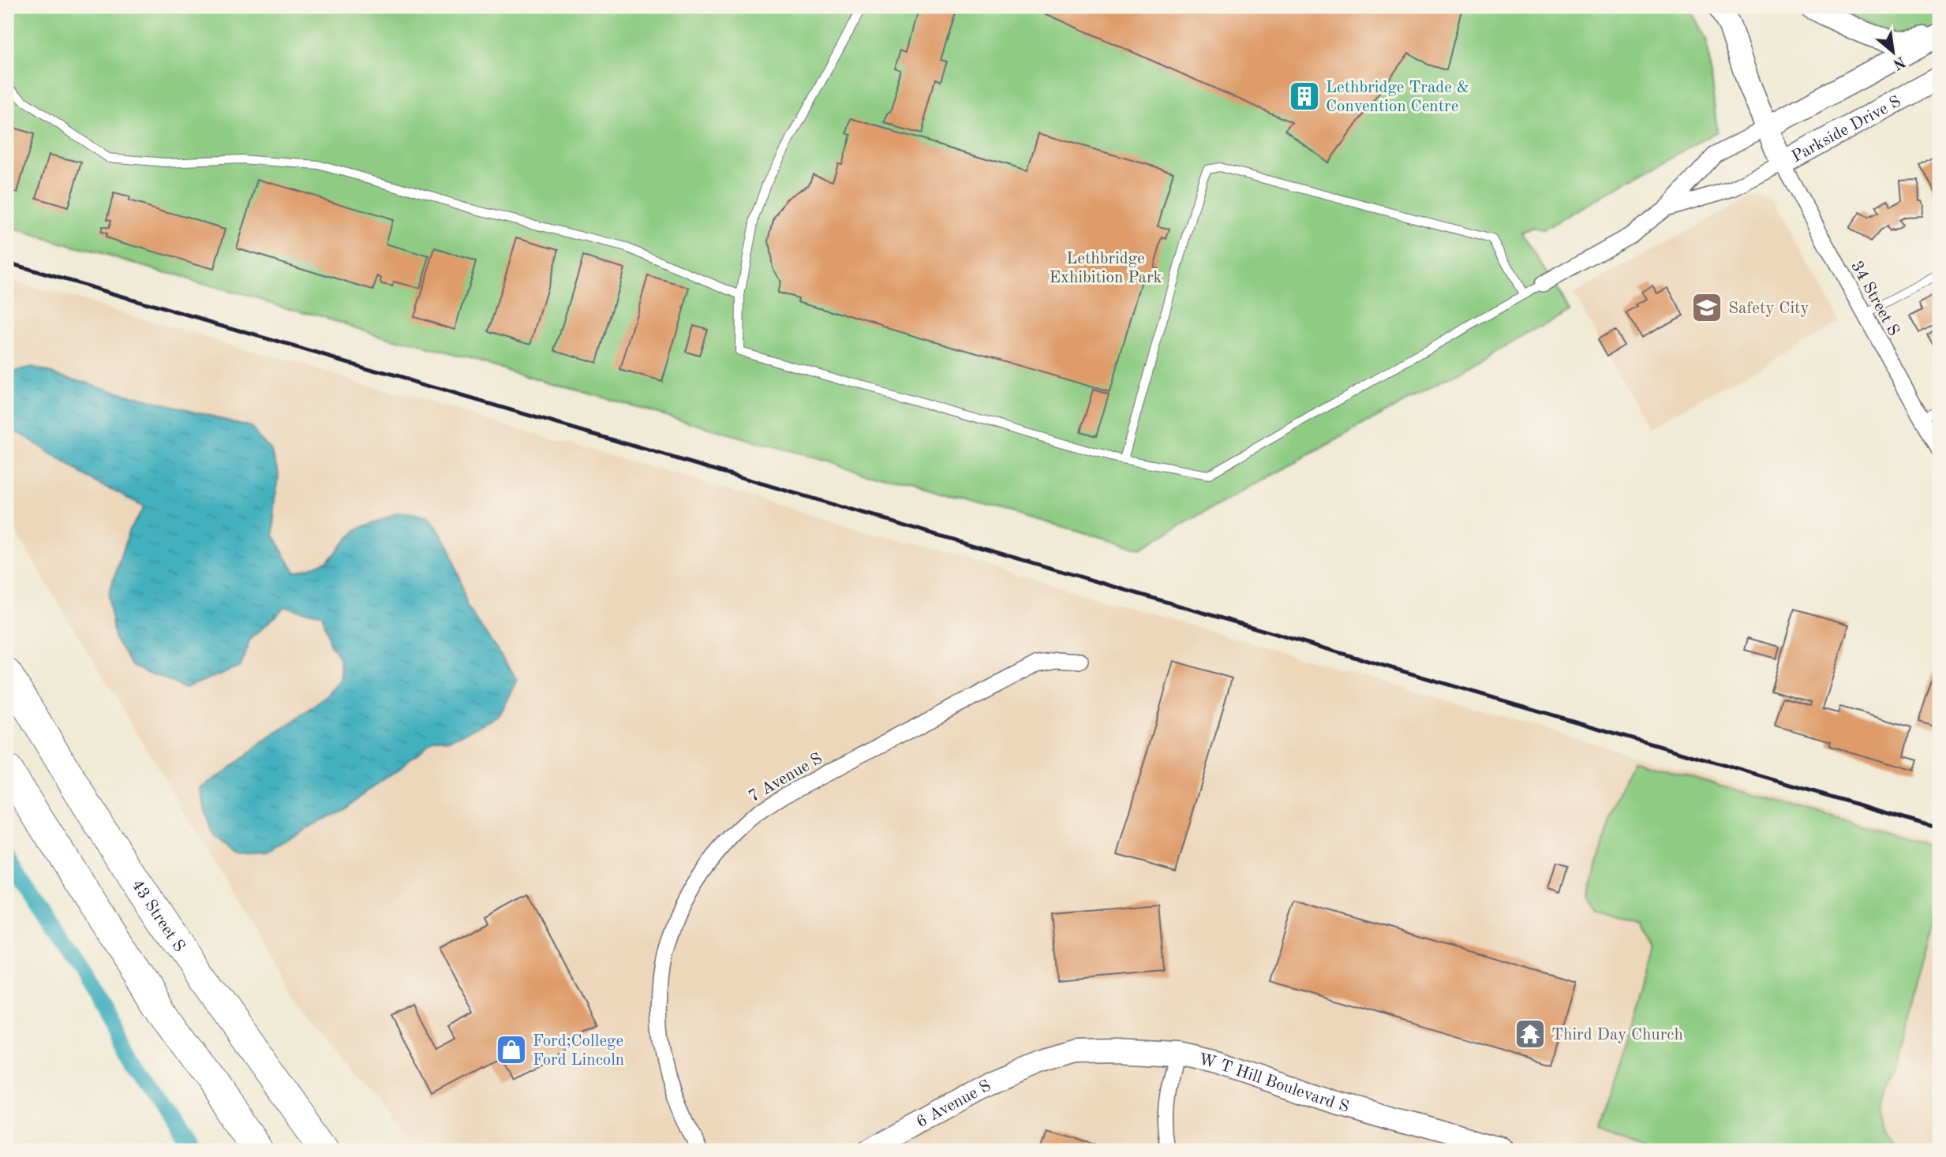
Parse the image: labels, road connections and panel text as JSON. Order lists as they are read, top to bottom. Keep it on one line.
{"streets":{"highway":["43 Street S"],"street":["Parkside Drive S","34 Street S","7 Avenue S","W T Hill Boulevard S","6 Avenue S"]},"crossings":[["Parkside Drive S","34 Street S"],["W T Hill Boulevard S","6 Avenue S"]],"parks":["Lethbridge Exhibition Park"],"places":{"building":["Lethbridge Trade & Convention Centre"],"school or university":["Safety City"],"temple":["Third Day Church"],"shop":["Ford;College Ford Lincoln"]},"north":"bottom right"}
